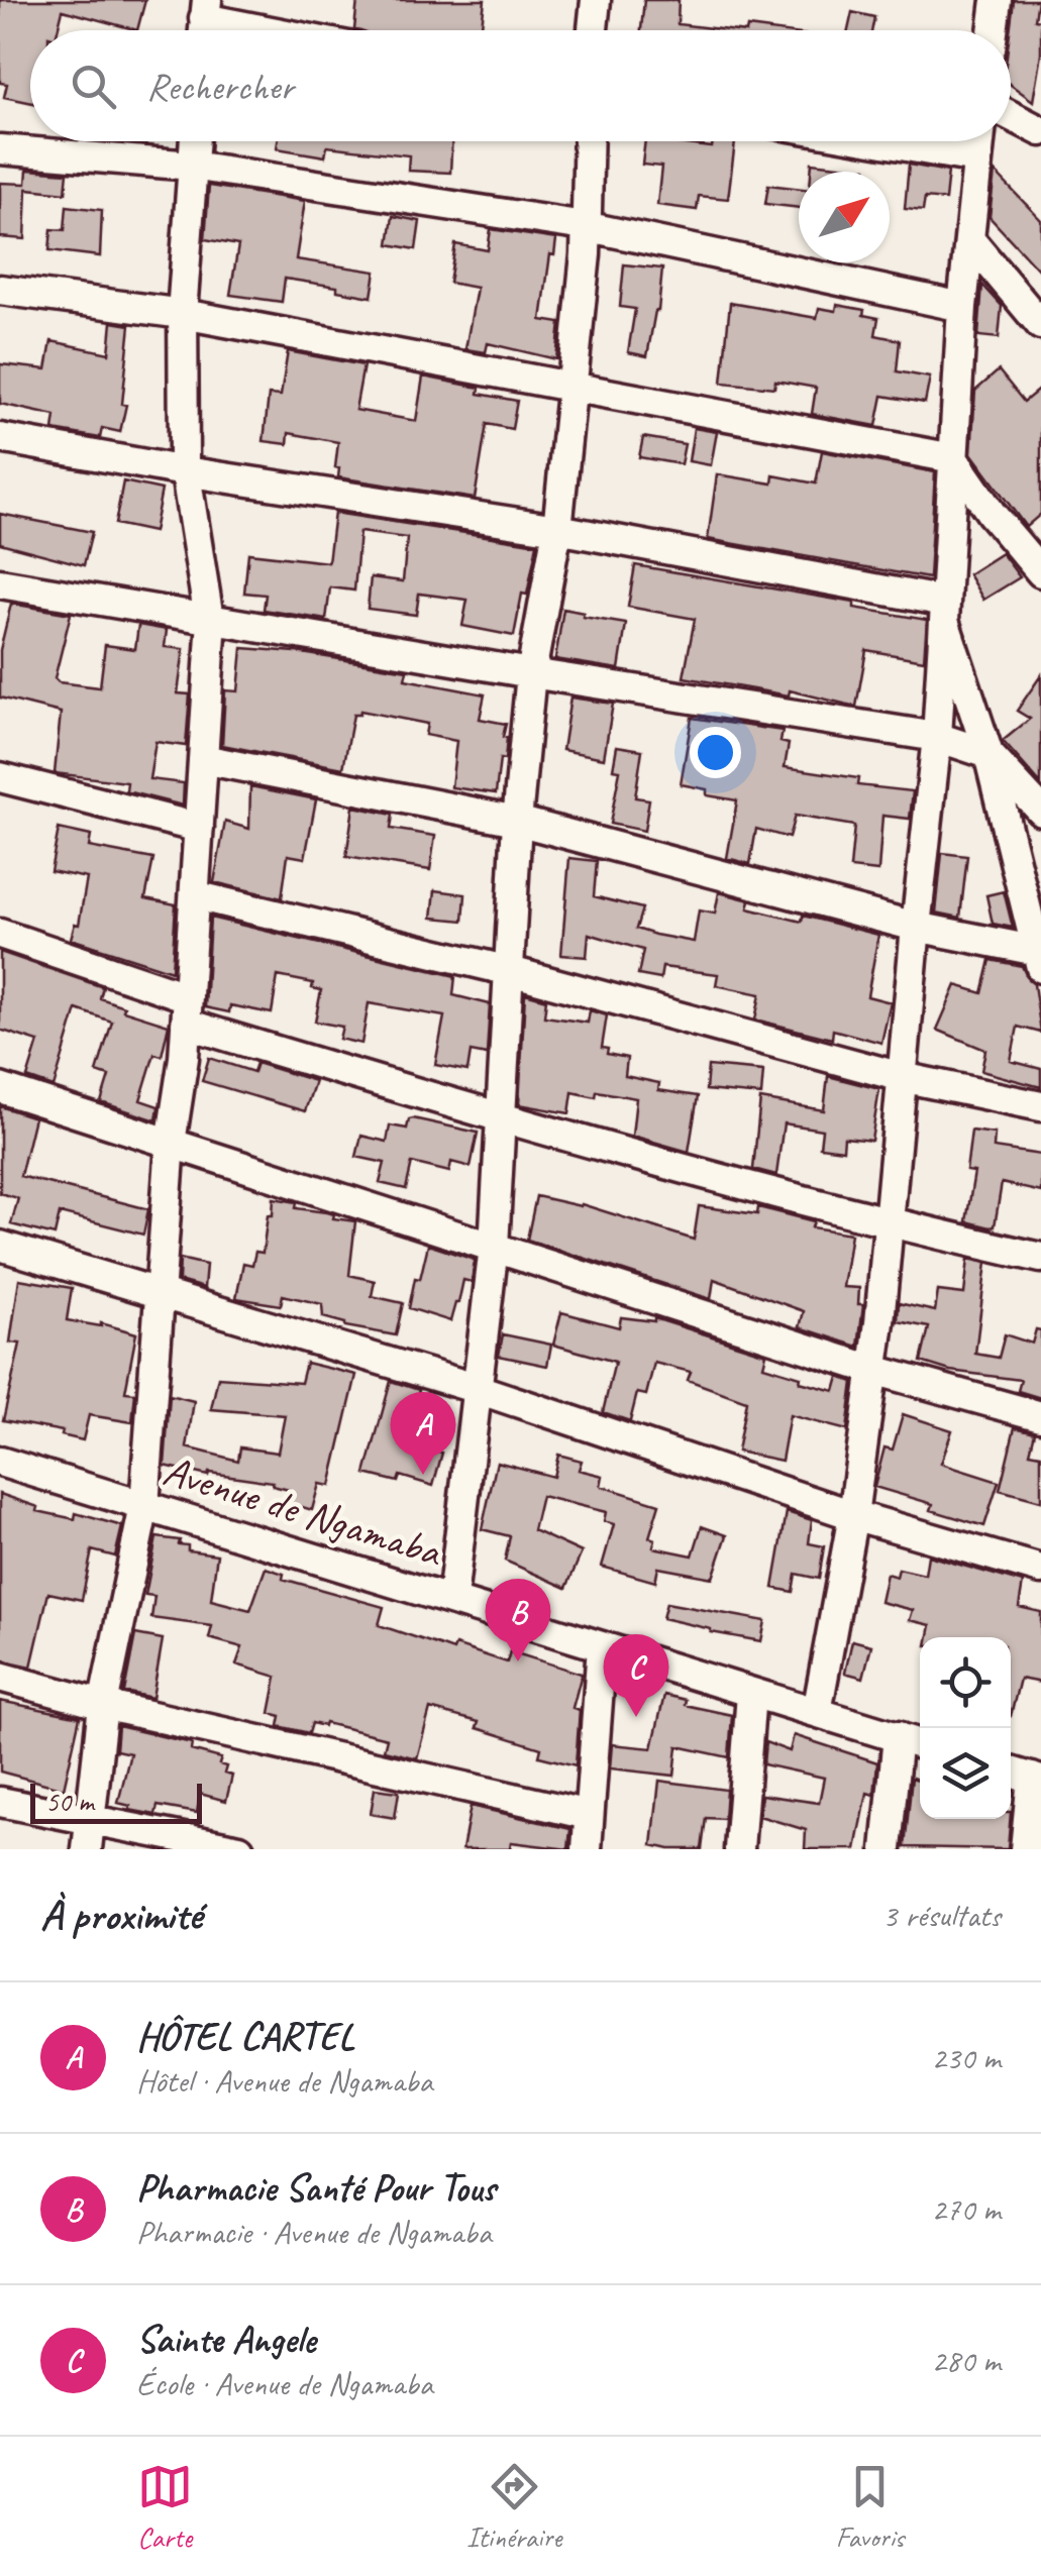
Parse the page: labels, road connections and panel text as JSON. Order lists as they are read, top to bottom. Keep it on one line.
{"streets":{"street":["Avenue de Ngamaba"]},"scale_bar":"50 m","north":"top right","page":{"search":"Rechercher","pins":["A","B","C"],"scale":"50 m","heading":["À proximité","3 résultats"],"list":[{"mark":"A","name":"HÔTEL CARTEL","note":"Hôtel · Avenue de Ngamaba","value":"230 m"},{"mark":"B","name":"Pharmacie Santé Pour Tous","note":"Pharmacie · Avenue de Ngamaba","value":"270 m"},{"mark":"C","name":"Sainte Angele","note":"École · Avenue de Ngamaba","value":"280 m"}],"nav":["Carte","Itinéraire","Favoris"]}}
